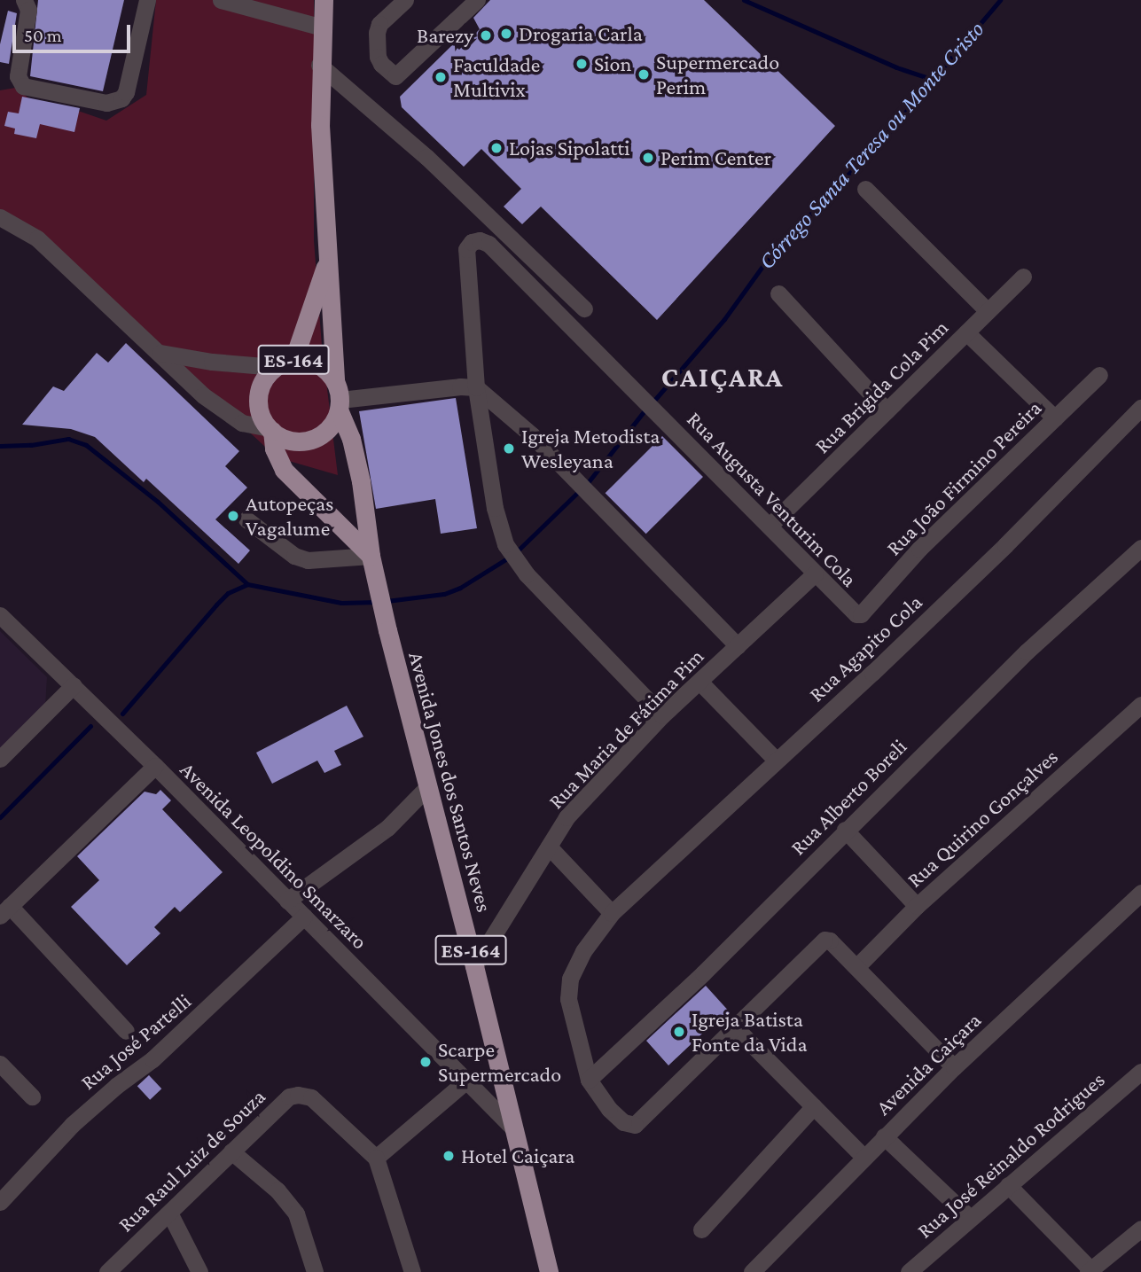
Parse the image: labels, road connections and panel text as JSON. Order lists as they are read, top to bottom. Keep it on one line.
{"streets":{"highway":["ES-164","Avenida Jones dos Santos Neves"],"street":["Rua Brigida Cola Pim","Rua João Firmino Pereira","Rua Augusta Venturim Cola","Rua Agapito Cola","Rua Maria de Fátima Pim","Rua Alberto Boreli","Rua Quirino Gonçalves","Avenida Leopoldino Smarzaro","Rua José Partelli","Avenida Caiçara","Rua José Reinaldo Rodrigues","Rua Raul Luiz de Souza"]},"crossings":[["ES-164","Avenida Jones dos Santos Neves"],["Rua Brigida Cola Pim","Rua Augusta Venturim Cola"],["Rua João Firmino Pereira","Rua Augusta Venturim Cola"],["Rua Augusta Venturim Cola","Rua Maria de Fátima Pim"],["Rua Agapito Cola","Rua Alberto Boreli"],["Rua Maria de Fátima Pim","Avenida Jones dos Santos Neves"],["Avenida Jones dos Santos Neves","Avenida Leopoldino Smarzaro"],["Avenida Leopoldino Smarzaro","Rua José Partelli"]],"districts":["CAIÇARA"],"water":["Córrego Santa Teresa ou Monte Cristo"],"places":["Drogaria Carla","Barezy","Sion","Supermercado Perim","Faculdade Multivix","Lojas Sipolatti","Perim Center","Igreja Metodista Wesleyana","Autopeças Vagalume","Igreja Batista Fonte da Vida","Scarpe Supermercado","Hotel Caiçara"],"scale_bar":"50 m"}
